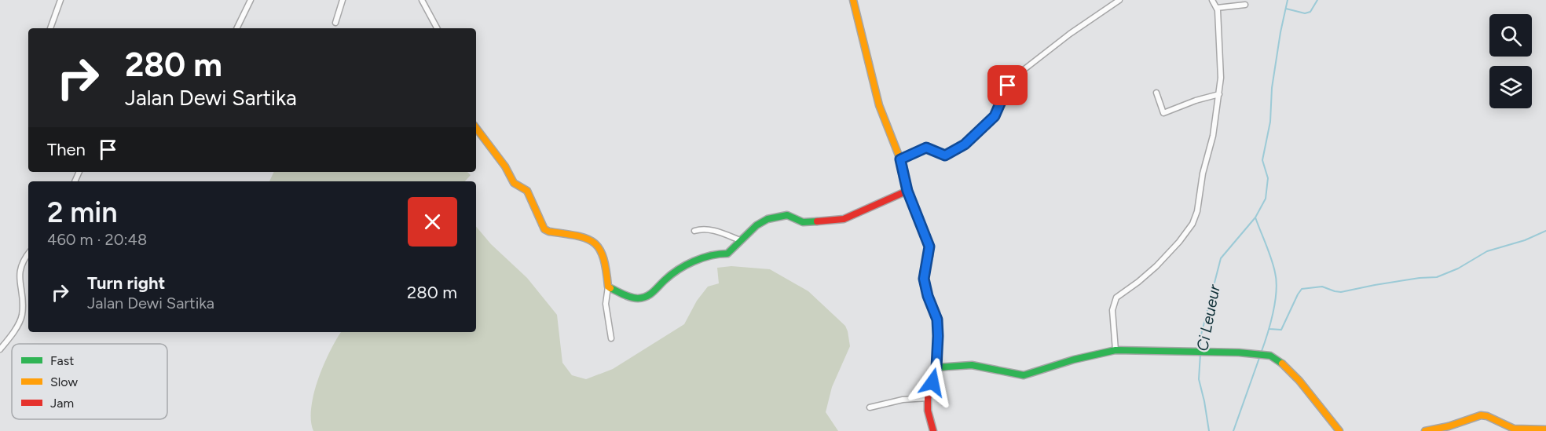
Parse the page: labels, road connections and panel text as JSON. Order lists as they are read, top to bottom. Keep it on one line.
{"water":["Ci Leueur"],"legend":["Fast","Slow","Jam"],"page":{"turn":["280 m","Jalan Dewi Sartika"],"then":"Then","heading":["2 min","460 m · 20:48"],"list":[{"name":"Turn right","note":"Jalan Dewi Sartika","value":"280 m"}]}}
